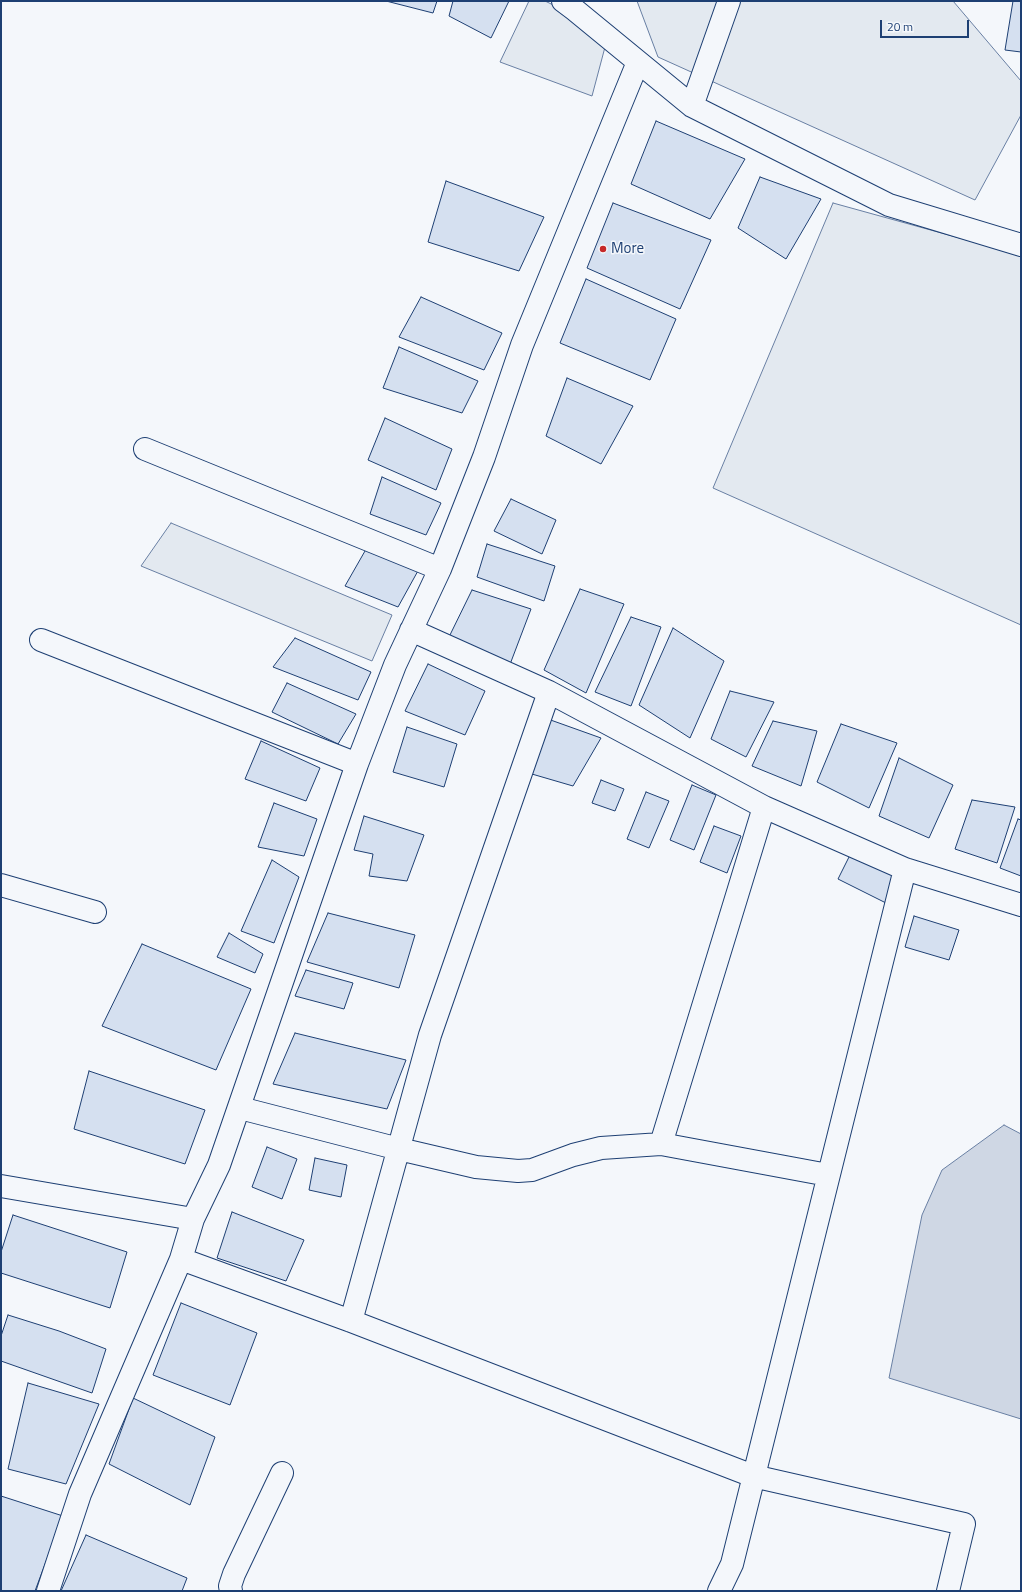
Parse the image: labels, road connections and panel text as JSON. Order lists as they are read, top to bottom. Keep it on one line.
{"places":["More"],"scale_bar":"20 m"}
